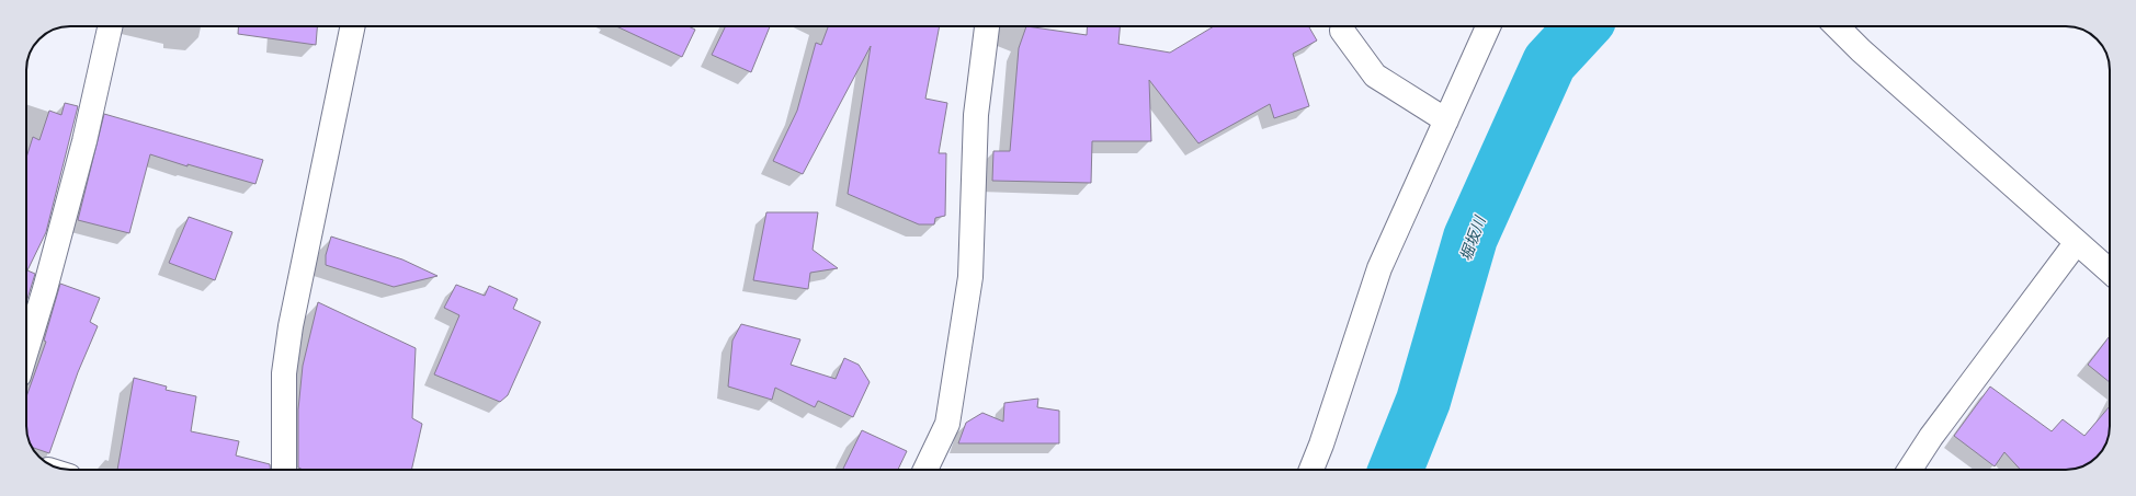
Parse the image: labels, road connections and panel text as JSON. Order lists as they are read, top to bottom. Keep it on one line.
{"water":["堀坂川"]}
